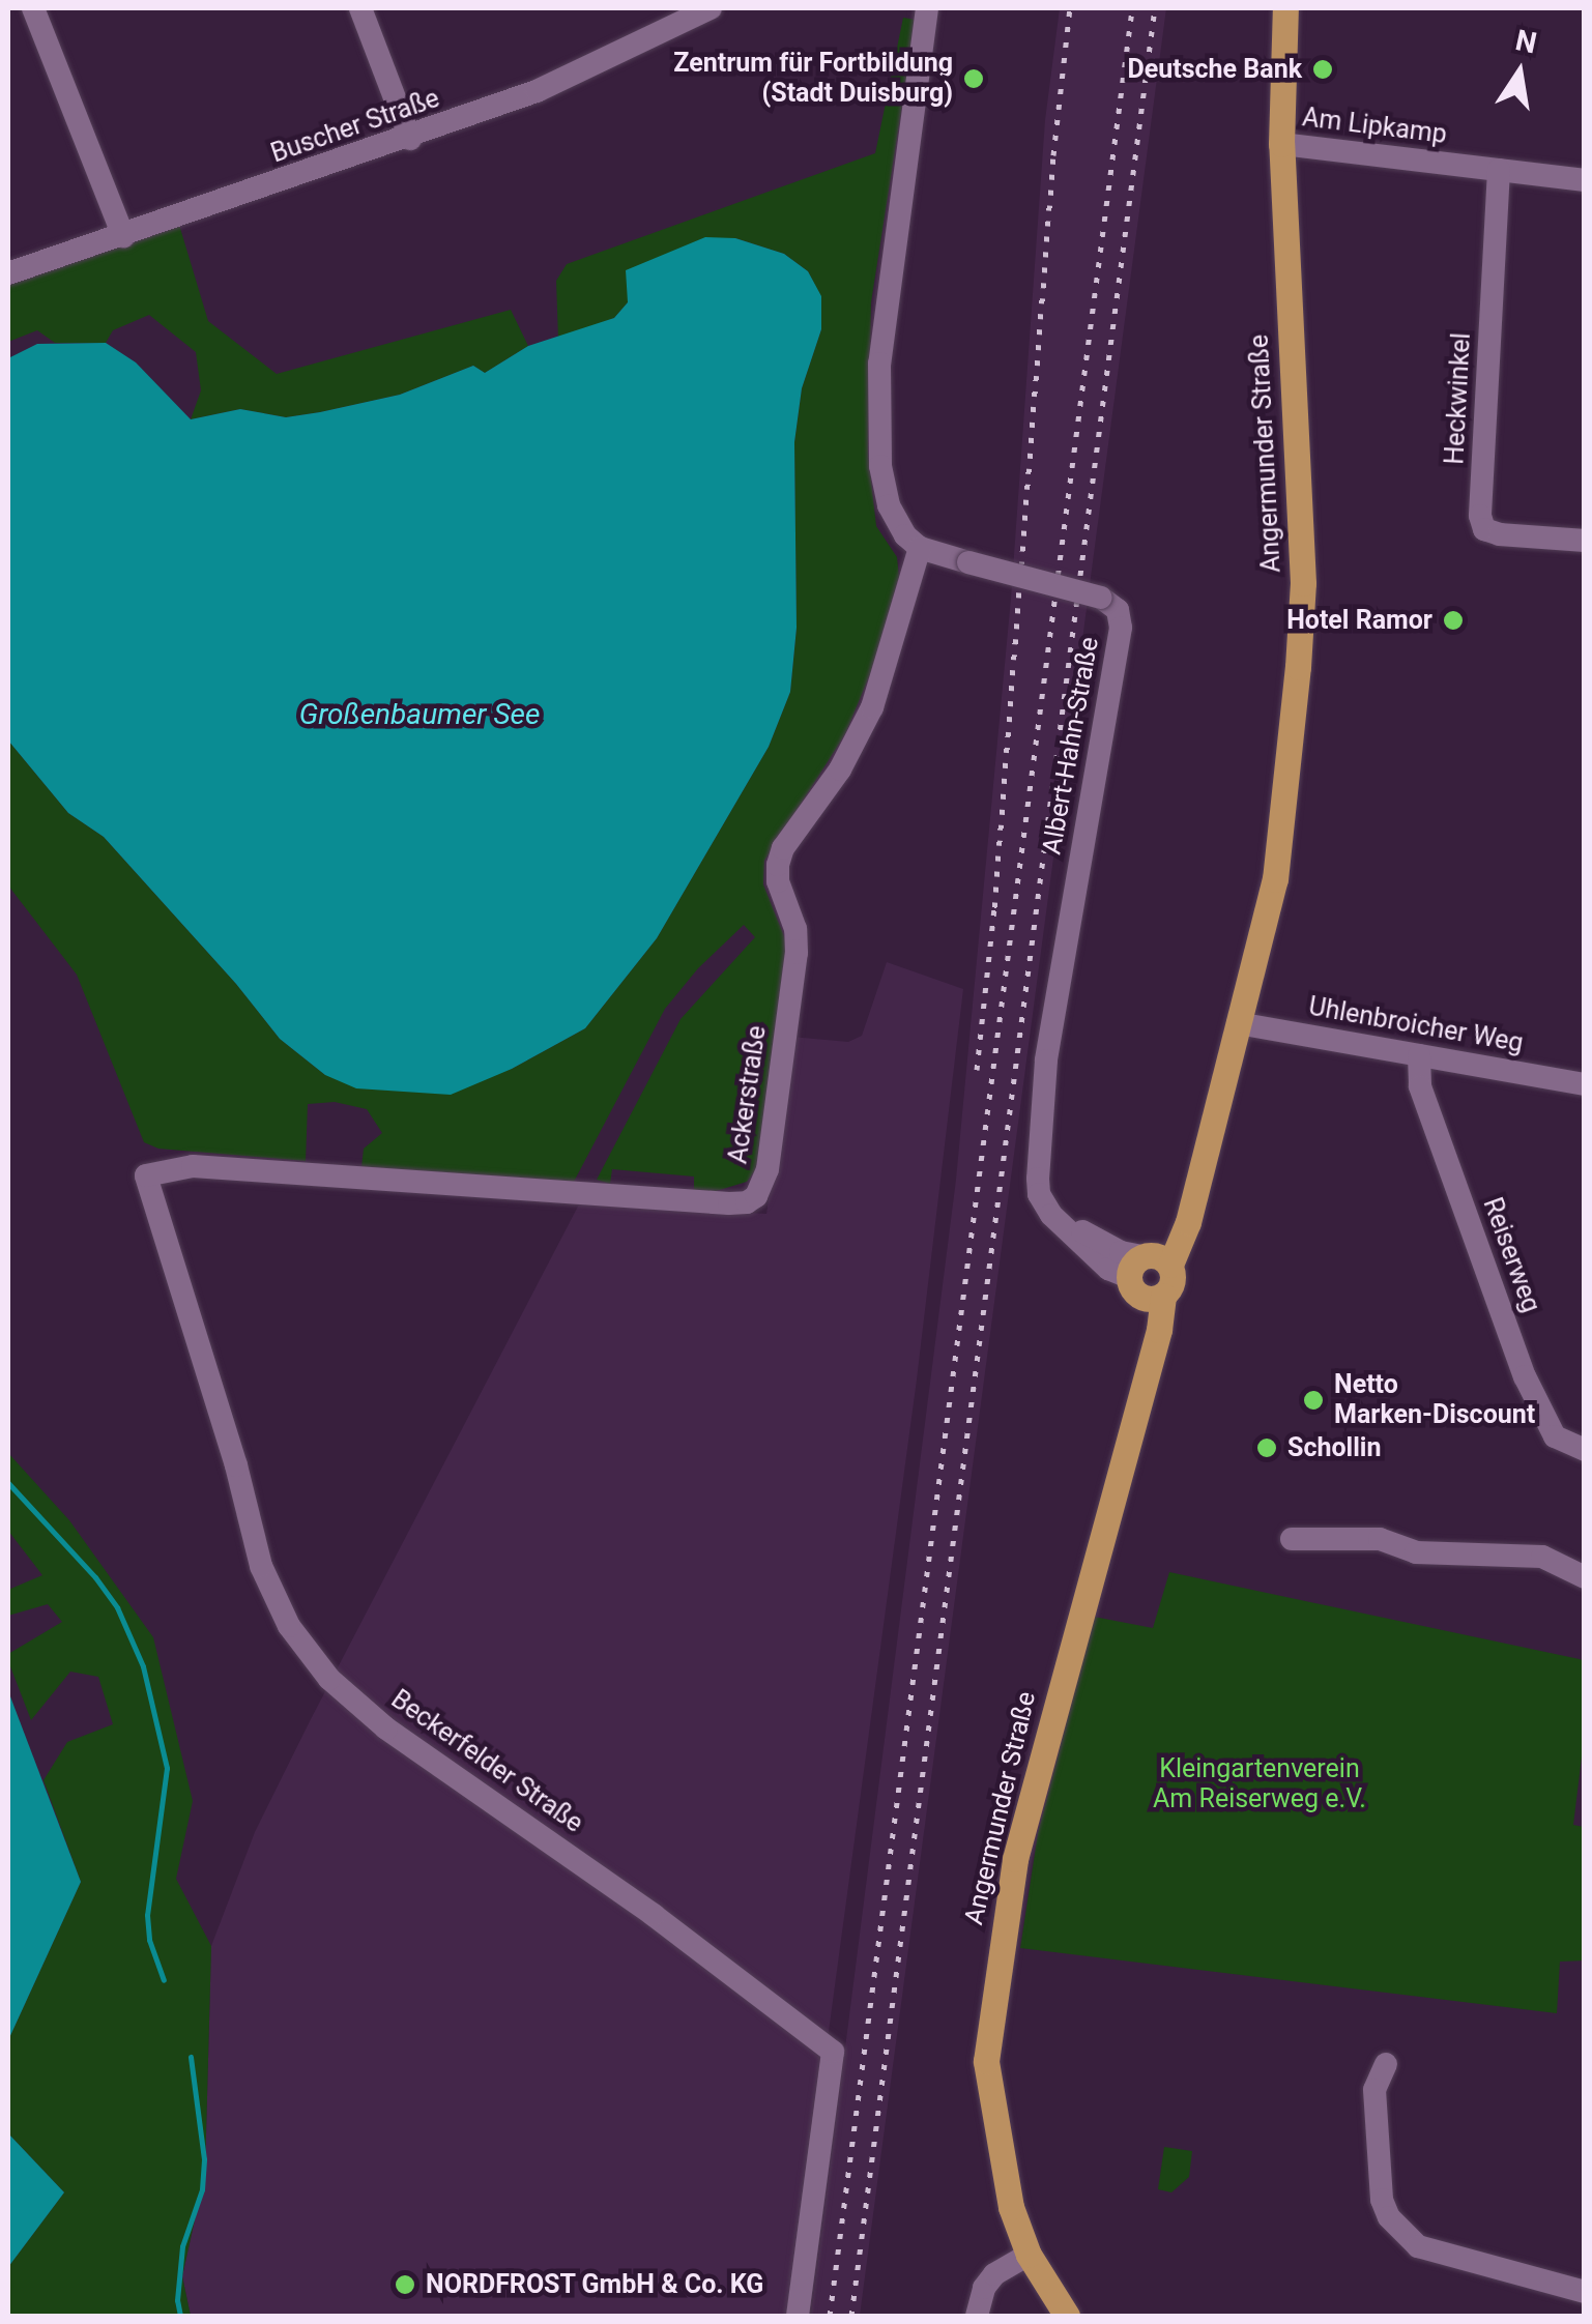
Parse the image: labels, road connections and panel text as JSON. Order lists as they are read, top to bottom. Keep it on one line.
{"streets":{"main road":["Angermunder Straße"],"street":["Buscher Straße","Am Lipkamp","Heckwinkel","Albert-Hahn-Straße","Uhlenbroicher Weg","Ackerstraße","Reiserweg","Beckerfelder Straße"]},"crossings":[["Am Lipkamp","Heckwinkel"],["Am Lipkamp","Angermunder Straße"],["Angermunder Straße","Albert-Hahn-Straße"],["Angermunder Straße","Uhlenbroicher Weg"],["Albert-Hahn-Straße","Ackerstraße"],["Uhlenbroicher Weg","Reiserweg"],["Ackerstraße","Beckerfelder Straße"]],"water":["Großenbaumer See"],"parks":["Kleingartenverein Am Reiserweg e.V."],"places":["Deutsche Bank","Zentrum für Fortbildung (Stadt Duisburg)","Hotel Ramor","Netto Marken-Discount","Schollin","NORDFROST GmbH & Co. KG"],"north":"top"}
